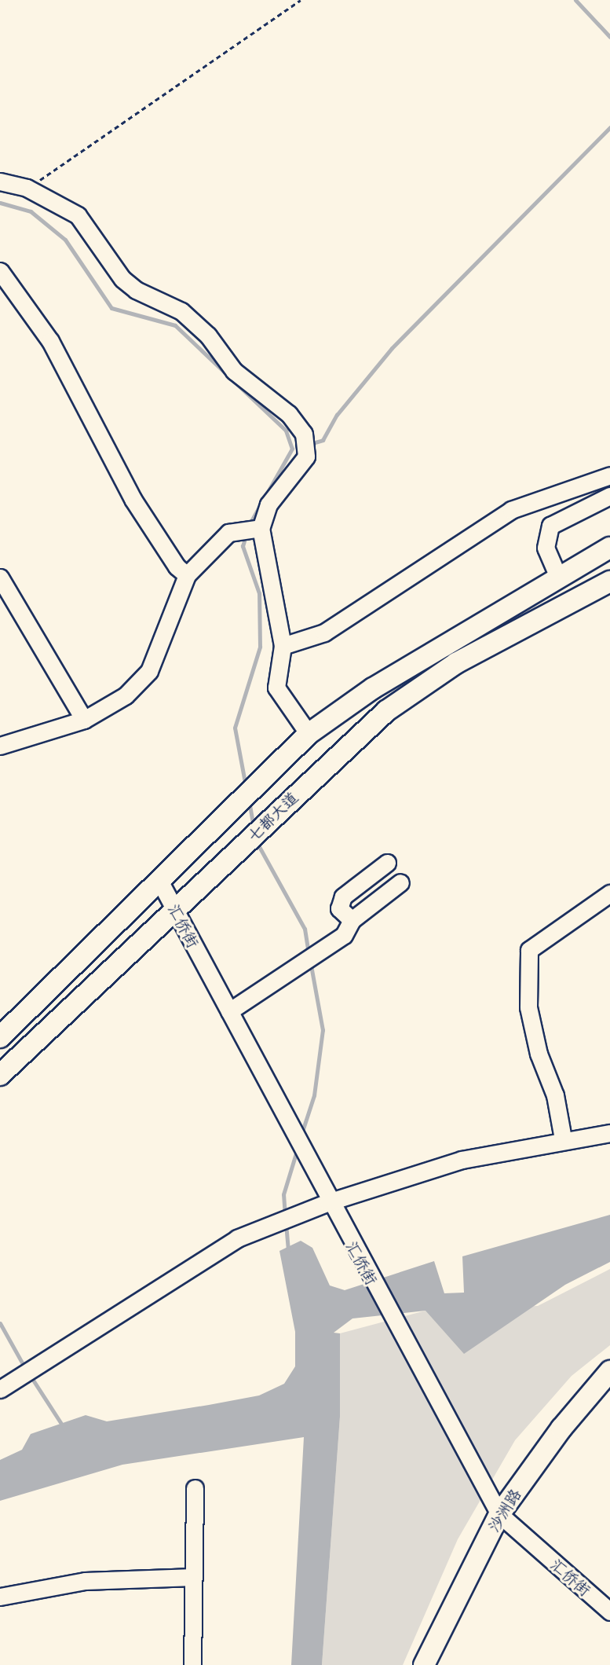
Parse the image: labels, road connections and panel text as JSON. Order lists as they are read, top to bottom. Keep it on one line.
{"streets":{"main road":["七都大道","沙洲路"],"street":["汇侨街"]},"crossings":[["七都大道","汇侨街"],["汇侨街","沙洲路"]]}
